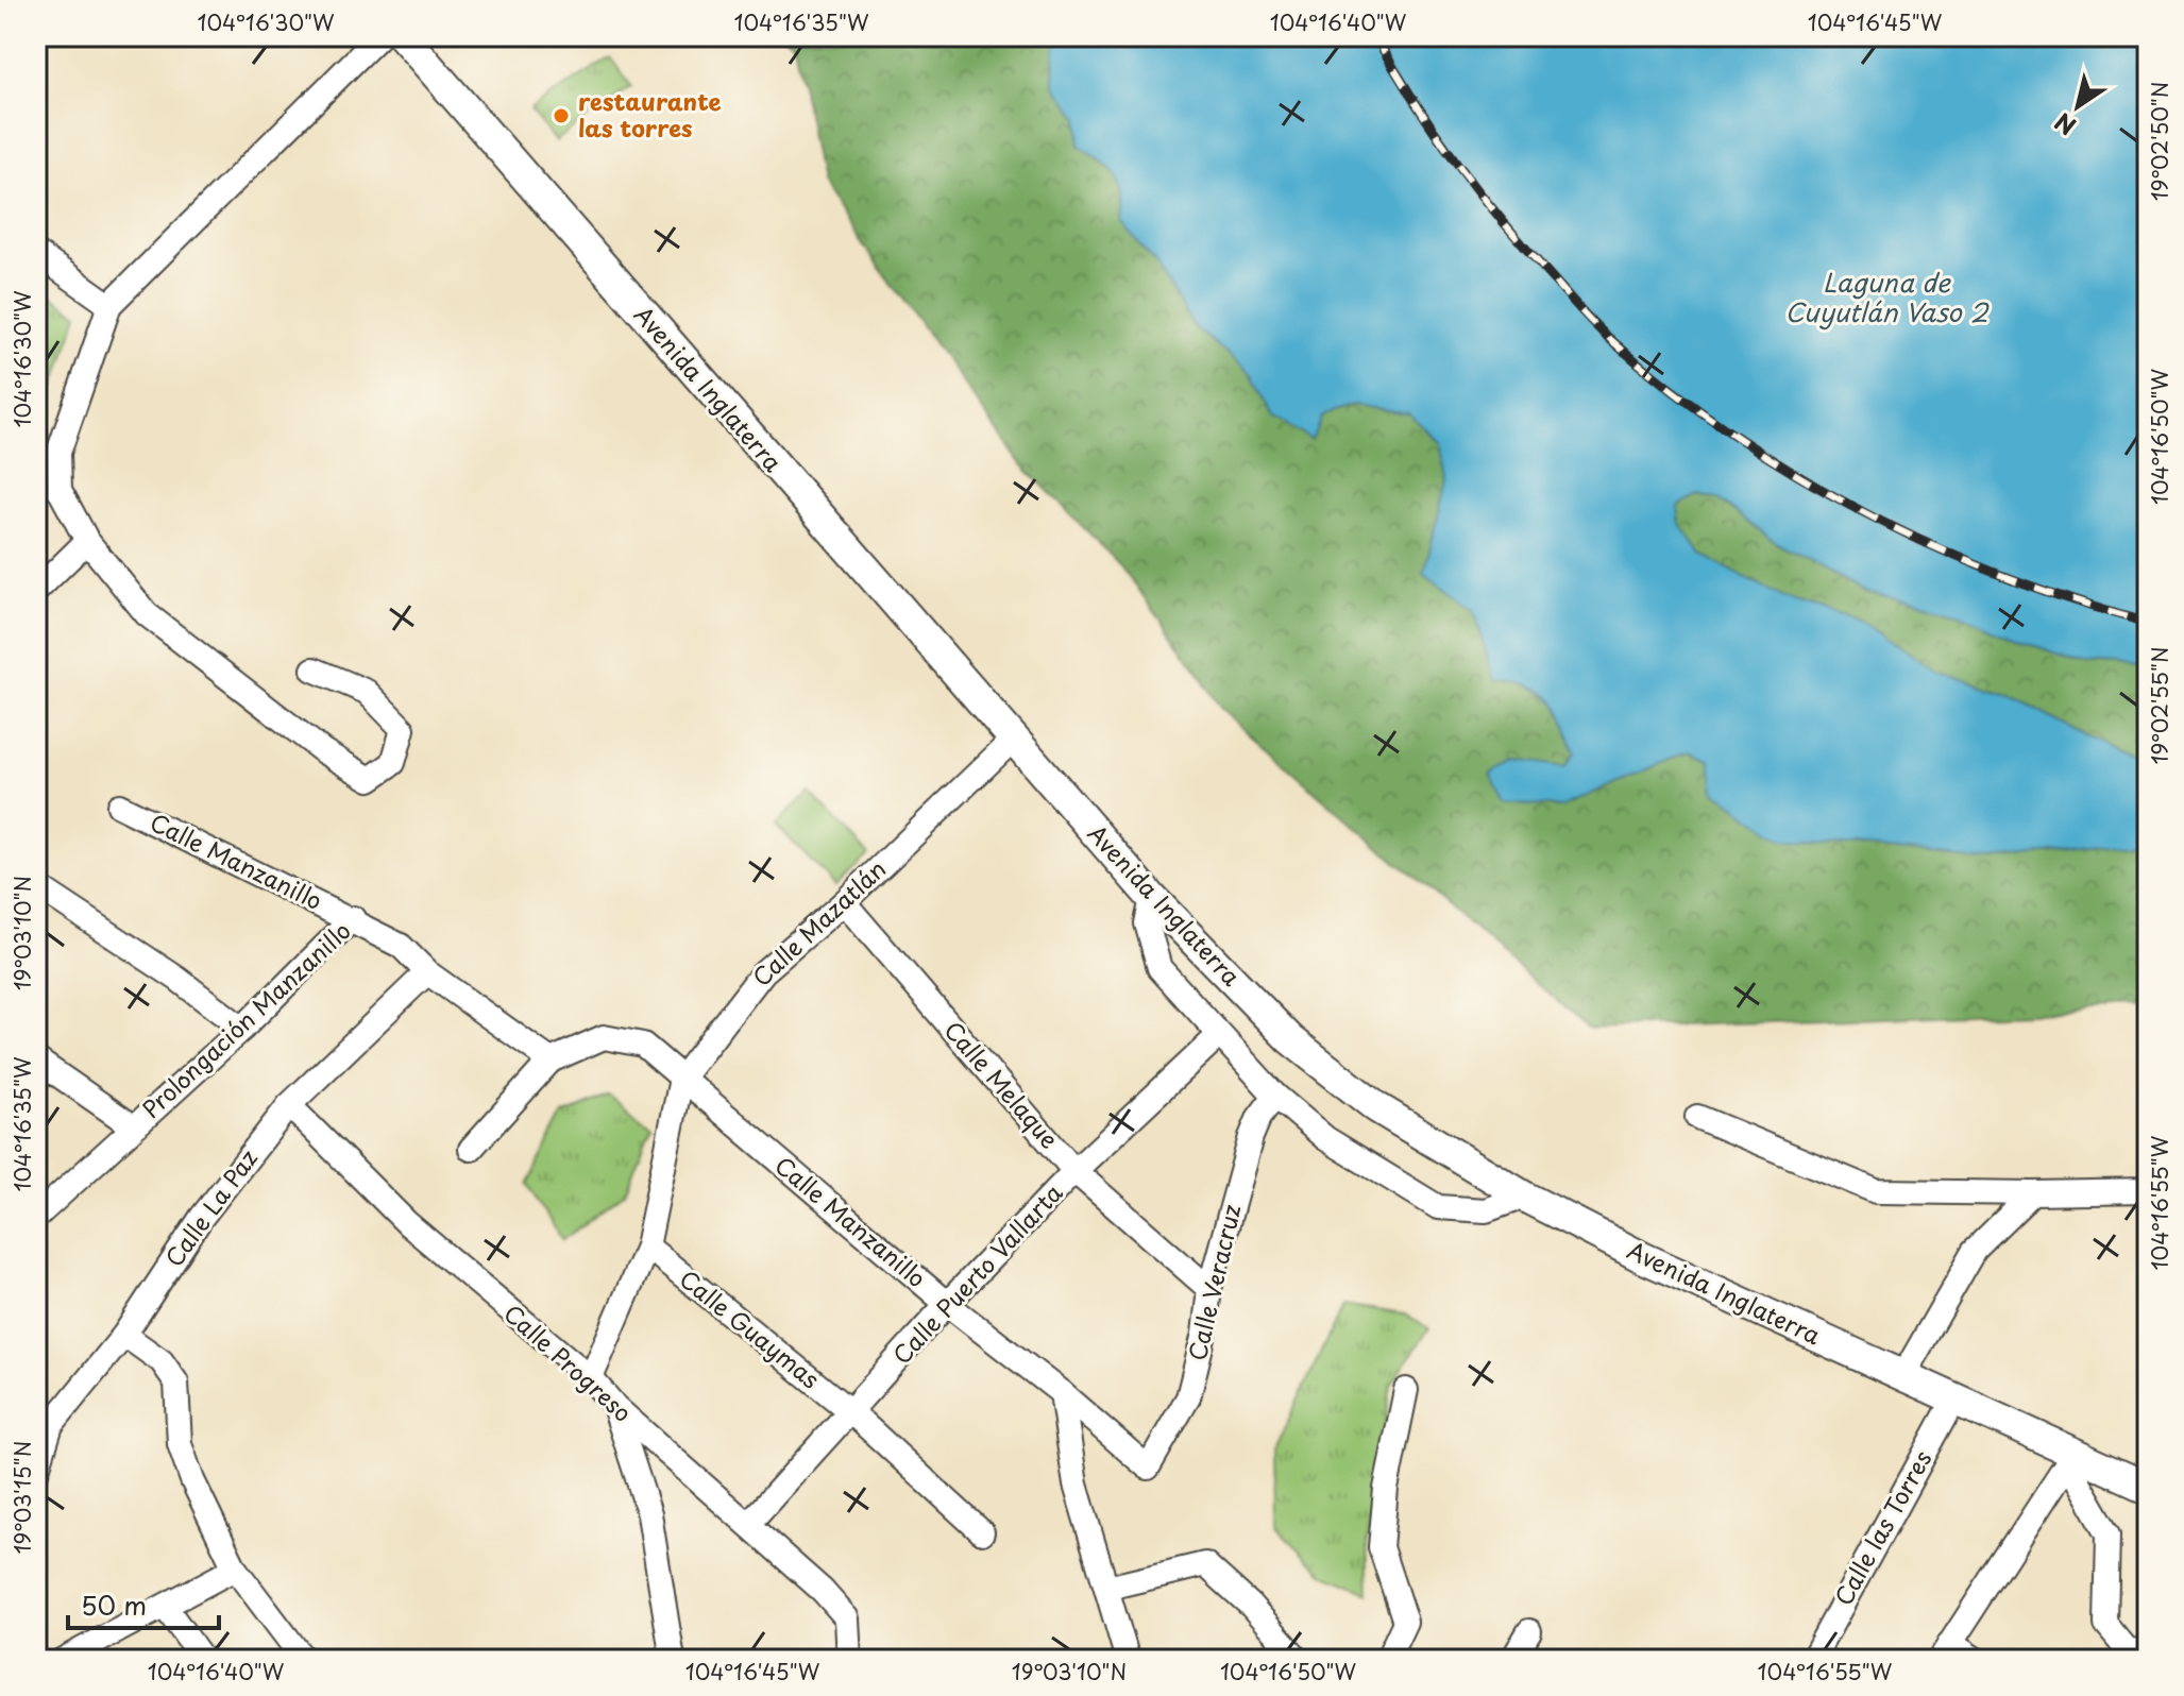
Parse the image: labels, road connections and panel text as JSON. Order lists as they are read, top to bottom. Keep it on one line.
{"streets":{"main road":["Avenida Inglaterra"],"street":["Calle Manzanillo","Calle Mazatlán","Prolongación Manzanillo","Calle Melaque","Calle La Paz","Calle Puerto Vallarta","Calle Veracruz","Calle Guaymas","Calle Progreso","Calle las Torres"]},"crossings":[["Avenida Inglaterra","Calle Mazatlán"],["Avenida Inglaterra","Calle las Torres"],["Calle Manzanillo","Calle Mazatlán"],["Calle Manzanillo","Prolongación Manzanillo"],["Calle Manzanillo","Calle Puerto Vallarta"],["Calle Manzanillo","Calle Veracruz"],["Calle Mazatlán","Calle Melaque"],["Calle Mazatlán","Calle Guaymas"],["Calle Mazatlán","Calle Progreso"],["Prolongación Manzanillo","Calle La Paz"],["Calle Melaque","Calle Puerto Vallarta"],["Calle Melaque","Calle Veracruz"],["Calle La Paz","Calle Progreso"],["Calle Puerto Vallarta","Calle Guaymas"],["Calle Puerto Vallarta","Calle Progreso"]],"water":["Laguna de Cuyutlán Vaso 2"],"places":["restaurante las torres"],"scale_bar":"50 m","north":"bottom left","coordinates":["104°16'30\"W","104°16'35\"W","104°16'40\"W","104°16'45\"W","19°02'50\"N","104°16'50\"W","19°02'55\"N","19°03'10\"N","104°16'55\"W","19°03'15\"N"]}
